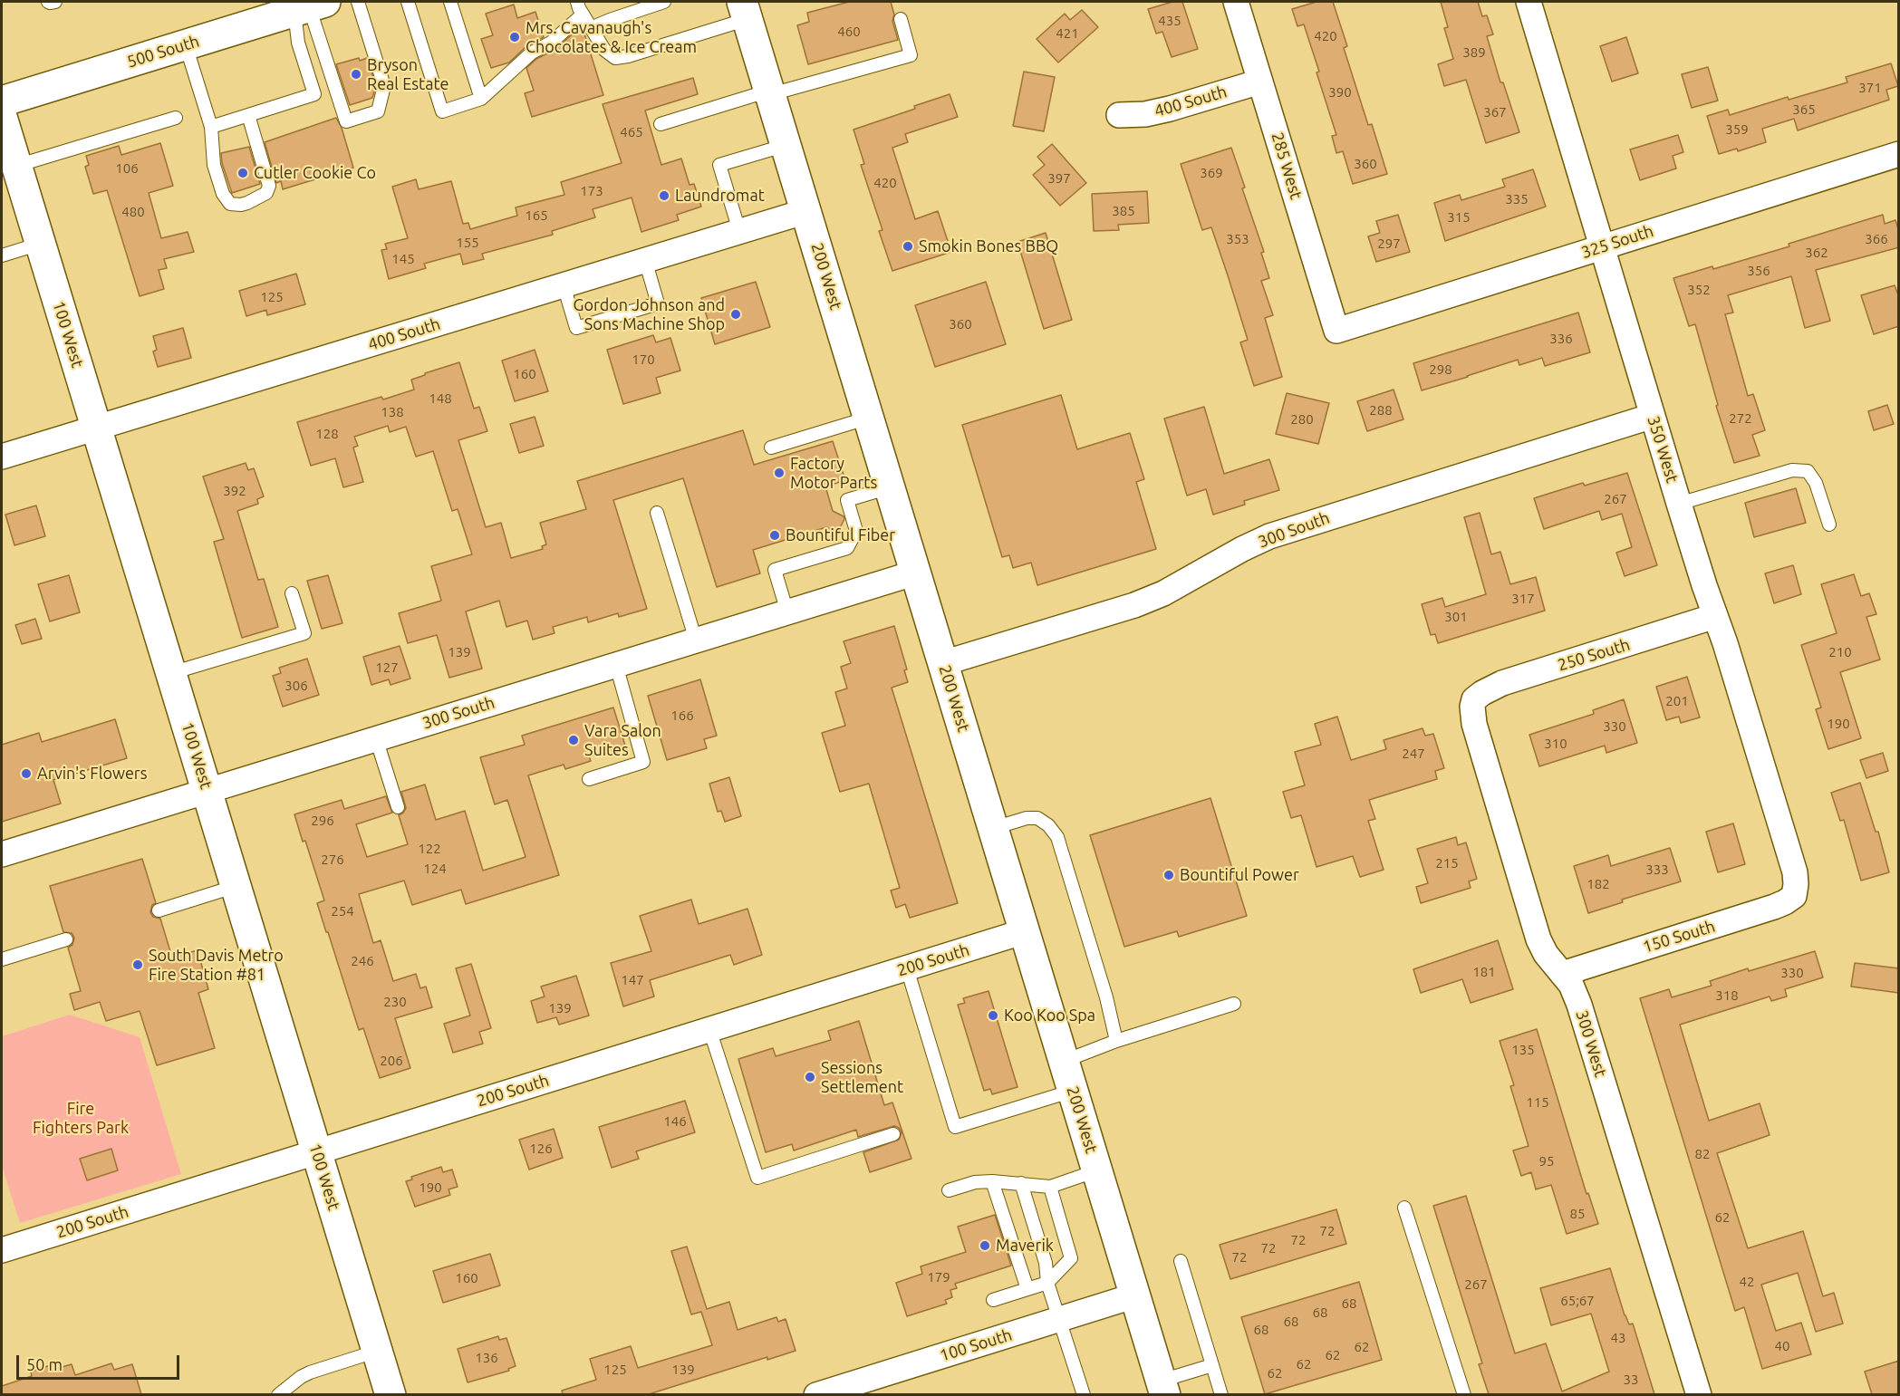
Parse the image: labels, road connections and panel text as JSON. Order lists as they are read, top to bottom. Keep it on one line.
{"streets":{"main road":["500 South","200 West","100 West"],"street":["400 South","285 West","325 South","350 West","300 South","250 South","150 South","200 South","300 West","100 South"]},"crossings":[["400 South","285 West"],["400 South","200 West"],["400 South","100 West"],["285 West","325 South"],["325 South","350 West"],["200 West","300 South"],["200 West","200 South"],["200 West","100 South"],["100 West","300 South"],["100 West","200 South"],["350 West","300 South"],["350 West","250 South"],["350 West","150 South"],["250 South","300 West"],["150 South","300 West"]],"parks":["Fire Fighters Park"],"places":["Mrs. Cavanaugh's Chocolates & Ice Cream","Bryson Real Estate","Cutler Cookie Co","Laundromat","Smokin Bones BBQ","Gordon Johnson and Sons Machine Shop","Factory Motor Parts","Bountiful Fiber","Vara Salon Suites","Arvin's Flowers","Bountiful Power","South Davis Metro Fire Station #81","Koo Koo Spa","Sessions Settlement","Maverik"],"house_numbers":["435","460","421","420","389","371","390","365","367","359","465","360","106","369","397","420","173","335","385","480","165","315","353","366","155","297","362","145","356","352","125","360","336","170","298","160","148","288","138","272","280","128","392","267","317","301","139","210","127","306","201","166","190","330","310","247","296","122","276","215","124","333","182","254","246","181","330","147","318","230","139","135","206","115","146","126","82","95","190","85","62","72","72","72","72","179","160","42","267","65;67","68","68","68","68","43","40","62","62","136","62","125","139","62","33"],"scale_bar":"50 m"}
